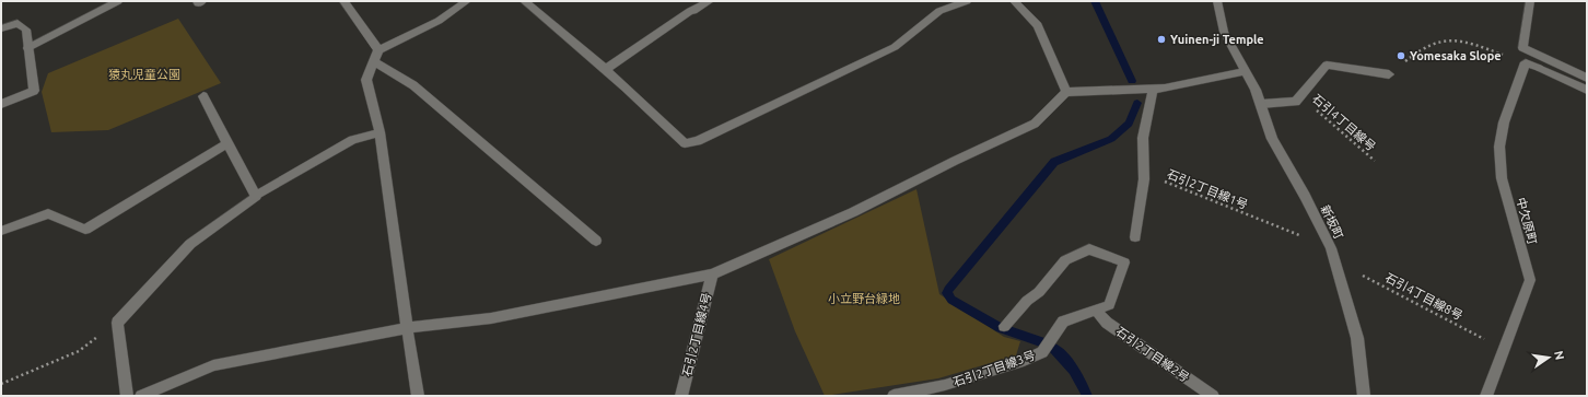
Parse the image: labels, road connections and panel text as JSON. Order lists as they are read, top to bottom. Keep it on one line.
{"streets":{"street":["中欠原町","新坂町","石引2丁目線4号","石引2丁目線2号","石引2丁目線3号"],"path":["石引4丁目線号","石引2丁目線1号","石引4丁目線8号"]},"crossings":[["中欠原町","石引4丁目線8号"],["新坂町","石引4丁目線8号"],["石引2丁目線2号","石引2丁目線3号"]],"parks":["猿丸児童公園","小立野台緑地"],"places":["Yuinen-ji Temple","Yomesaka Slope"],"north":"right"}
